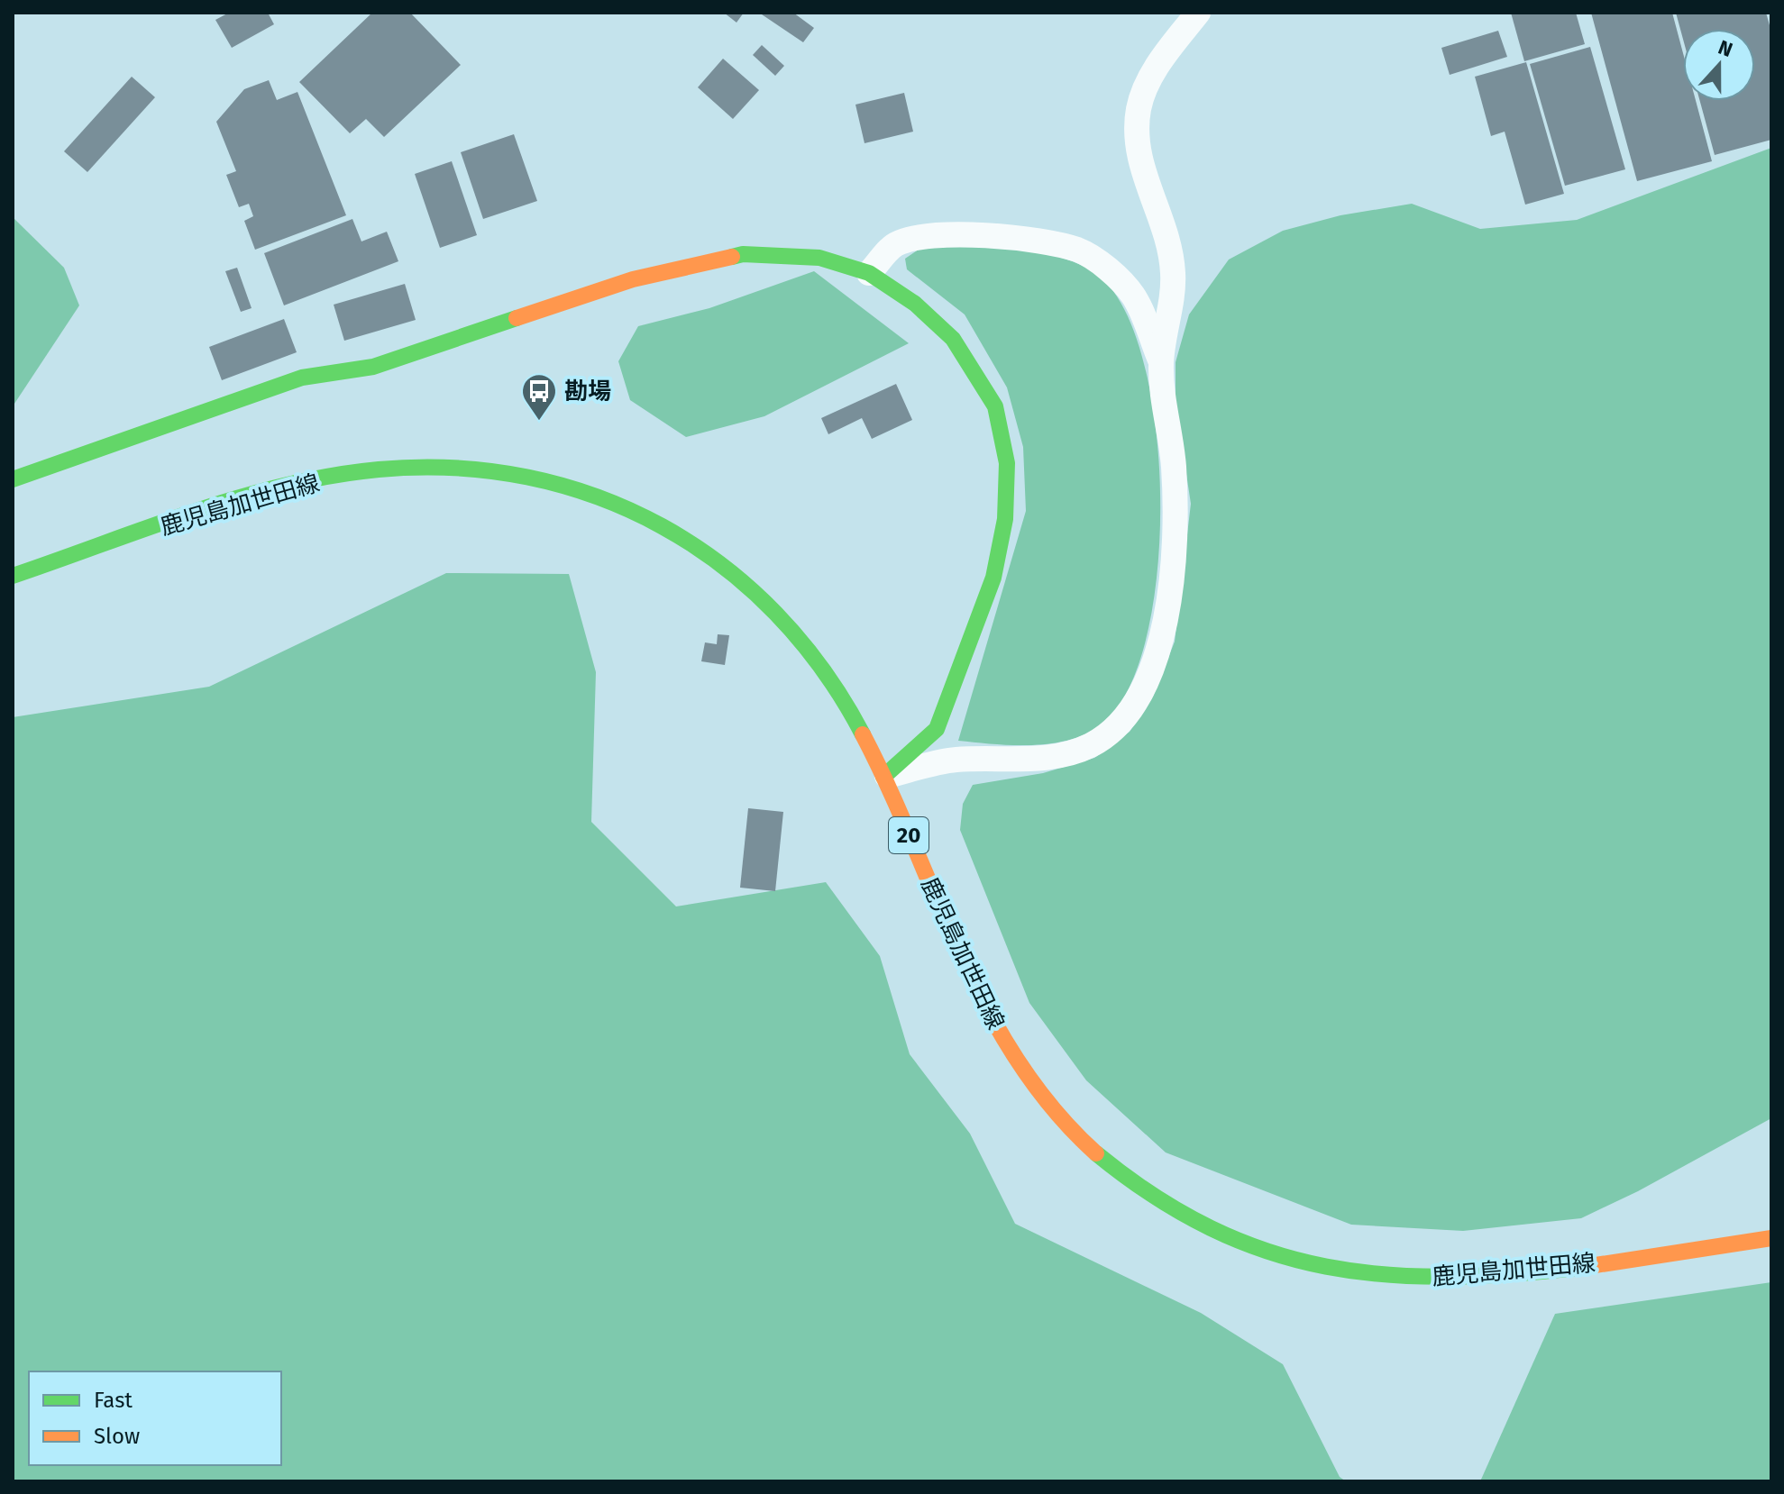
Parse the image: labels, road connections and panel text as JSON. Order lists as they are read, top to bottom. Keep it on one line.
{"streets":{"main road":["鹿児島加世田線","20"]},"places":{"bus stop":["勘場"]},"legend":["Fast","Slow"],"north":"top"}
